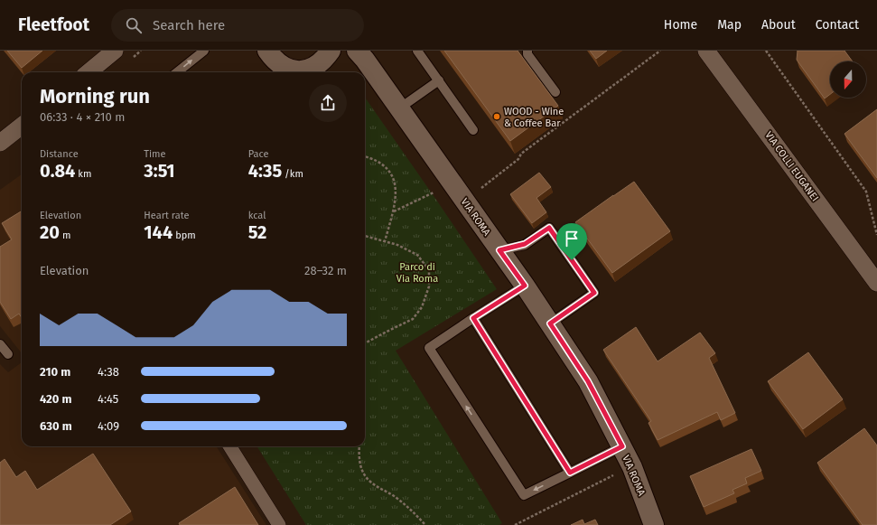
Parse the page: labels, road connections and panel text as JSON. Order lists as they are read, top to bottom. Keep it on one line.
{"streets":{"main road":["VIA ROMA"],"street":["VIA COLLI EUGANEI"]},"parks":["Parco di Via Roma"],"places":["WOOD - Wine & Coffee Bar"],"north":"bottom","page":{"header":"Fleetfoot","search":"Search here","nav":["Home","Map","About","Contact"],"heading":["Morning run","06:33 · 4 × 210 m"],"stats":[["Distance","0.84 km"],["Time","3:51"],["Pace","4:35 /km"],["Elevation","20 m"],["Heart rate","144 bpm"],["kcal","52"]],"chart":["Elevation","28–32 m"],"list":[{"name":"210 m","note":"4:38"},{"name":"420 m","note":"4:45"},{"name":"630 m","note":"4:09"}]}}
